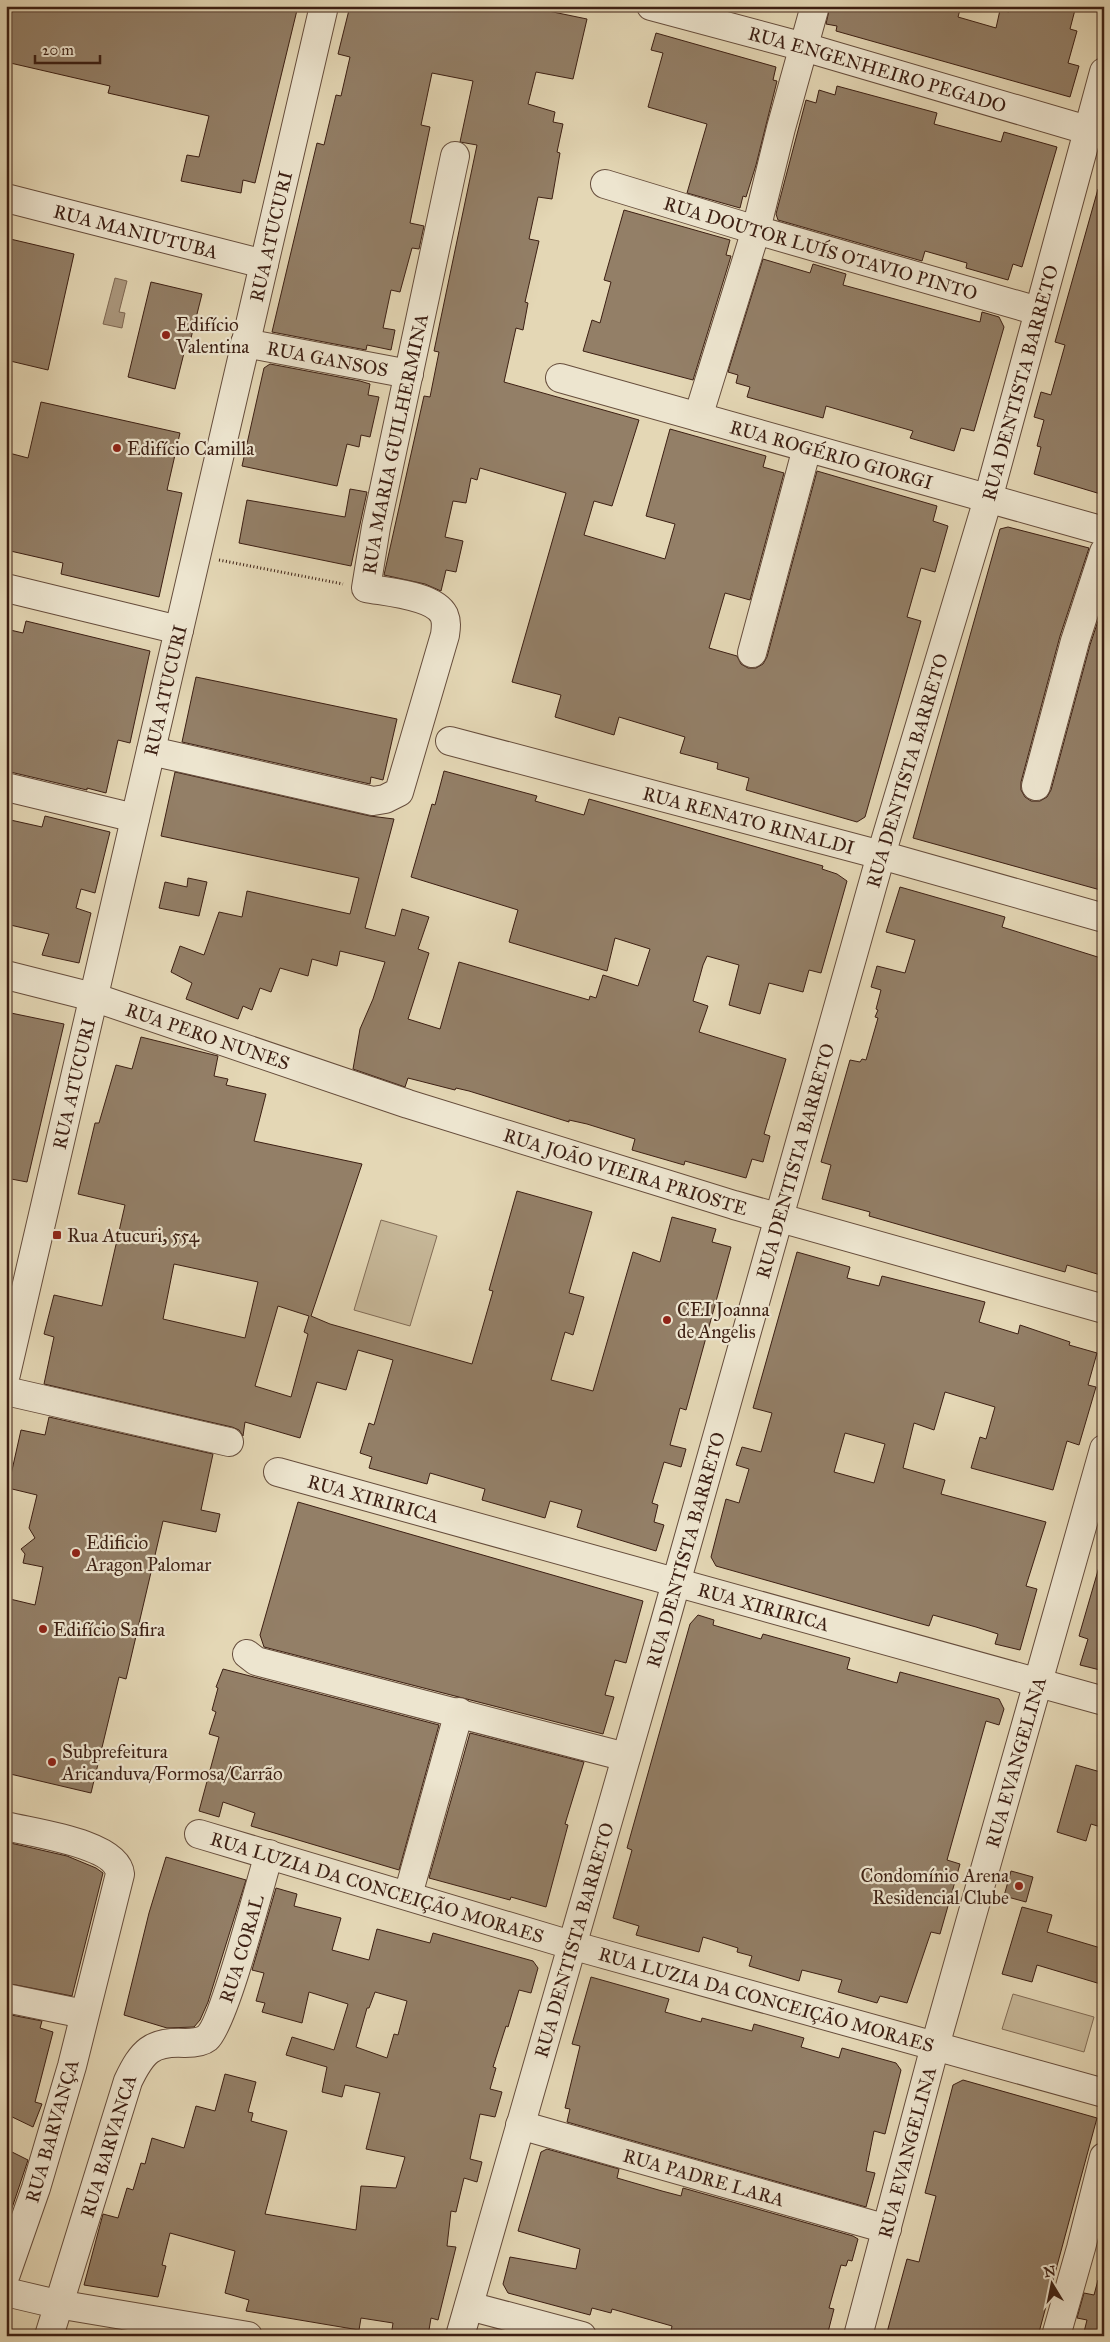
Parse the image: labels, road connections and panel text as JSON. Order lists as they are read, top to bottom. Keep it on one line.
{"streets":{"street":["RUA ENGENHEIRO PEGADO","RUA MANIUTUBA","RUA ATUCURI","RUA DOUTOR LUÍS OTAVIO PINTO","RUA GANSOS","RUA DENTISTA BARRETO","RUA MARIA GUILHERMINA","RUA ROGÉRIO GIORGI","RUA RENATO RINALDI","RUA PERO NUNES","RUA JOÃO VIEIRA PRIOSTE","RUA XIRIRICA","RUA EVANGELINA","RUA LUZIA DA CONCEIÇÃO MORAES","RUA CORAL","RUA BARVANÇA","RUA BARVANCA","RUA PADRE LARA"]},"crossings":[["RUA ENGENHEIRO PEGADO","RUA DENTISTA BARRETO"],["RUA MANIUTUBA","RUA ATUCURI"],["RUA ATUCURI","RUA GANSOS"],["RUA ATUCURI","RUA MARIA GUILHERMINA"],["RUA ATUCURI","RUA PERO NUNES"],["RUA DOUTOR LUÍS OTAVIO PINTO","RUA DENTISTA BARRETO"],["RUA GANSOS","RUA MARIA GUILHERMINA"],["RUA DENTISTA BARRETO","RUA ROGÉRIO GIORGI"],["RUA DENTISTA BARRETO","RUA RENATO RINALDI"],["RUA DENTISTA BARRETO","RUA JOÃO VIEIRA PRIOSTE"],["RUA DENTISTA BARRETO","RUA XIRIRICA"],["RUA DENTISTA BARRETO","RUA LUZIA DA CONCEIÇÃO MORAES"],["RUA DENTISTA BARRETO","RUA PADRE LARA"],["RUA PERO NUNES","RUA JOÃO VIEIRA PRIOSTE"],["RUA XIRIRICA","RUA EVANGELINA"],["RUA EVANGELINA","RUA LUZIA DA CONCEIÇÃO MORAES"],["RUA EVANGELINA","RUA PADRE LARA"],["RUA LUZIA DA CONCEIÇÃO MORAES","RUA CORAL"],["RUA CORAL","RUA BARVANCA"]],"places":{"other":["Edifício Valentina","Edifício Camilla","CEI Joanna de Angelis","Edificio Aragon Palomar","Edifício Safira","Subprefeitura Aricanduva/Formosa/Carrão","Condomínio Arena Residencial Clube"],"transit":["Rua Atucuri, 554"]},"scale_bar":"20 m","north":"top"}
